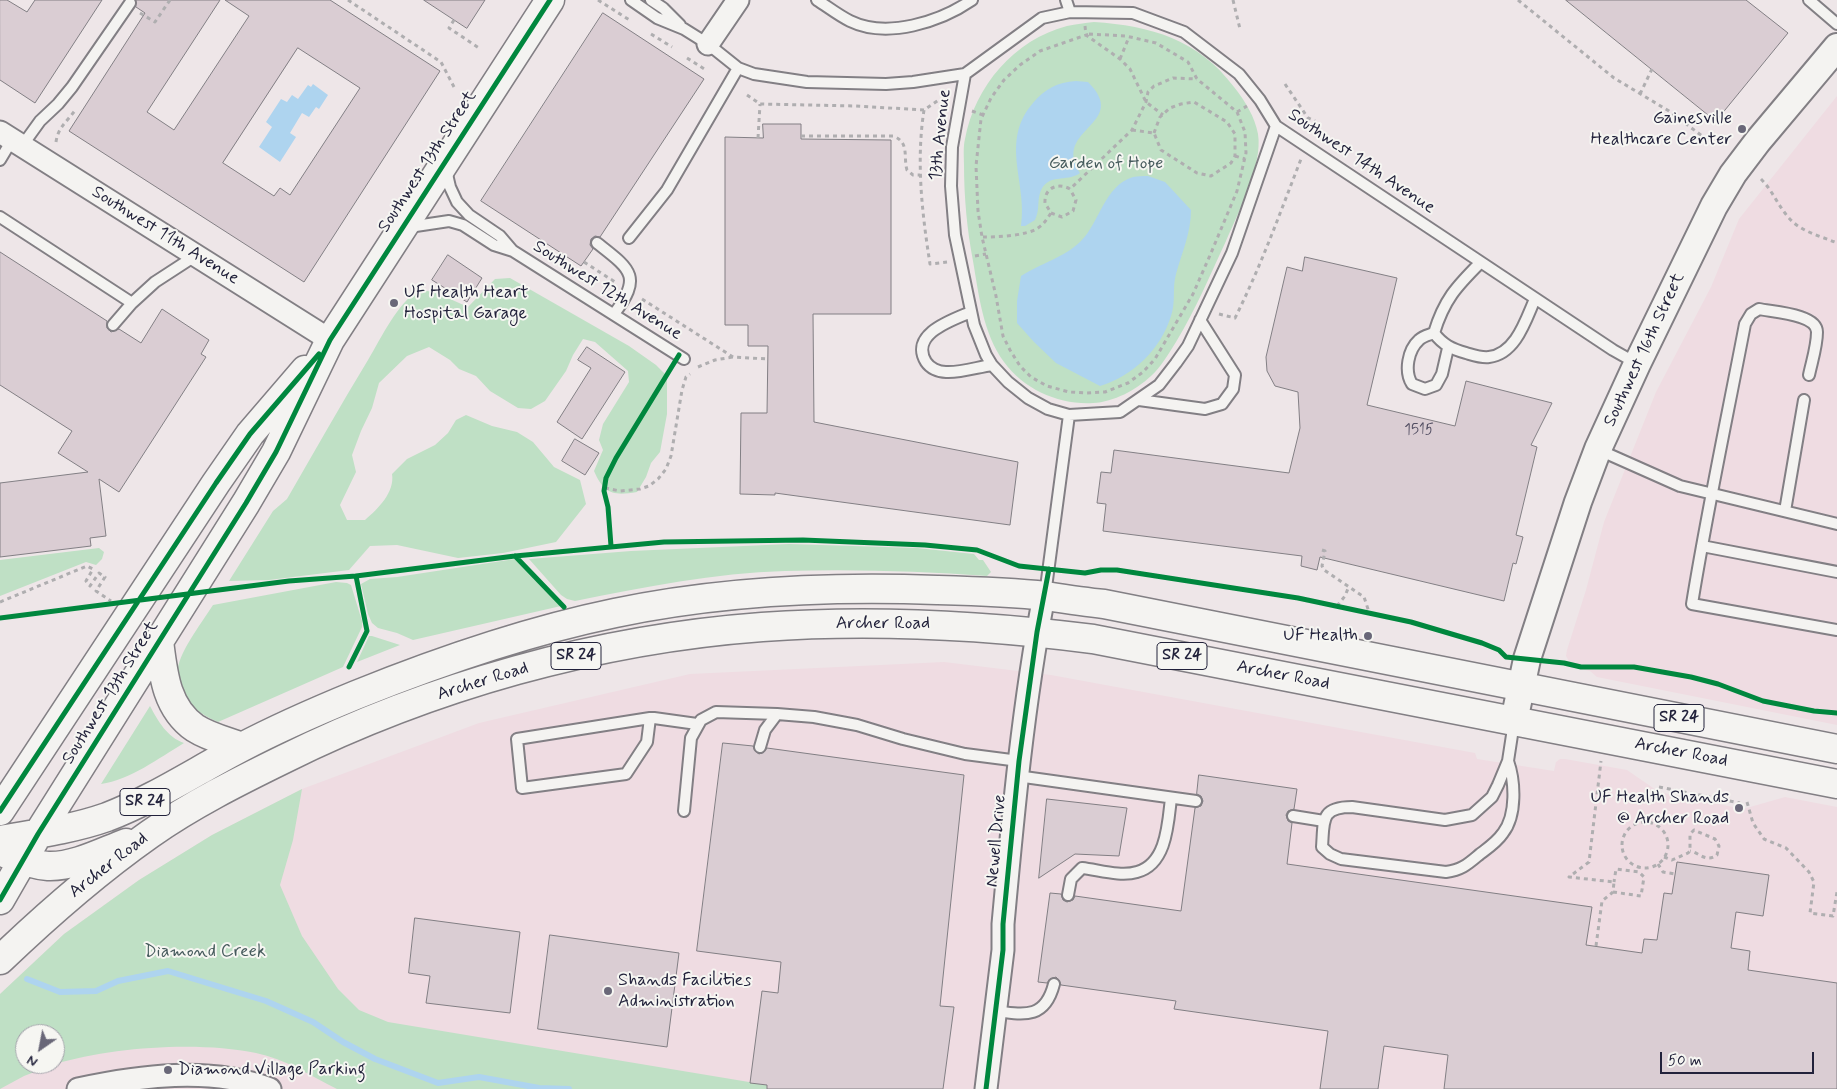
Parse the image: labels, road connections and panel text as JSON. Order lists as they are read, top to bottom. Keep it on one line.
{"streets":{"main road":["Southwest 13th Street","Archer Road","SR 24"],"street":["Southwest 11th Avenue","Southwest 16th Street","Newell Drive"],"lane":["13th Avenue","Southwest 14th Avenue","Southwest 12th Avenue"]},"crossings":[["13th Avenue","Southwest 14th Avenue"],["Southwest 13th Street","Southwest 11th Avenue"],["Southwest 13th Street","Southwest 12th Avenue"],["Southwest 13th Street","Archer Road"],["Southwest 14th Avenue","Southwest 16th Street"],["Southwest 16th Street","Archer Road"],["Archer Road","Newell Drive"]],"parks":["Garden of Hope","Diamond Creek"],"places":["Gainesville Healthcare Center","UF Health Heart Hospital Garage","UF Health","UF Health Shands @ Archer Road","Shands Facilities Administration","Diamond Village Parking"],"house_numbers":["1515"],"scale_bar":"50 m","north":"bottom left"}
